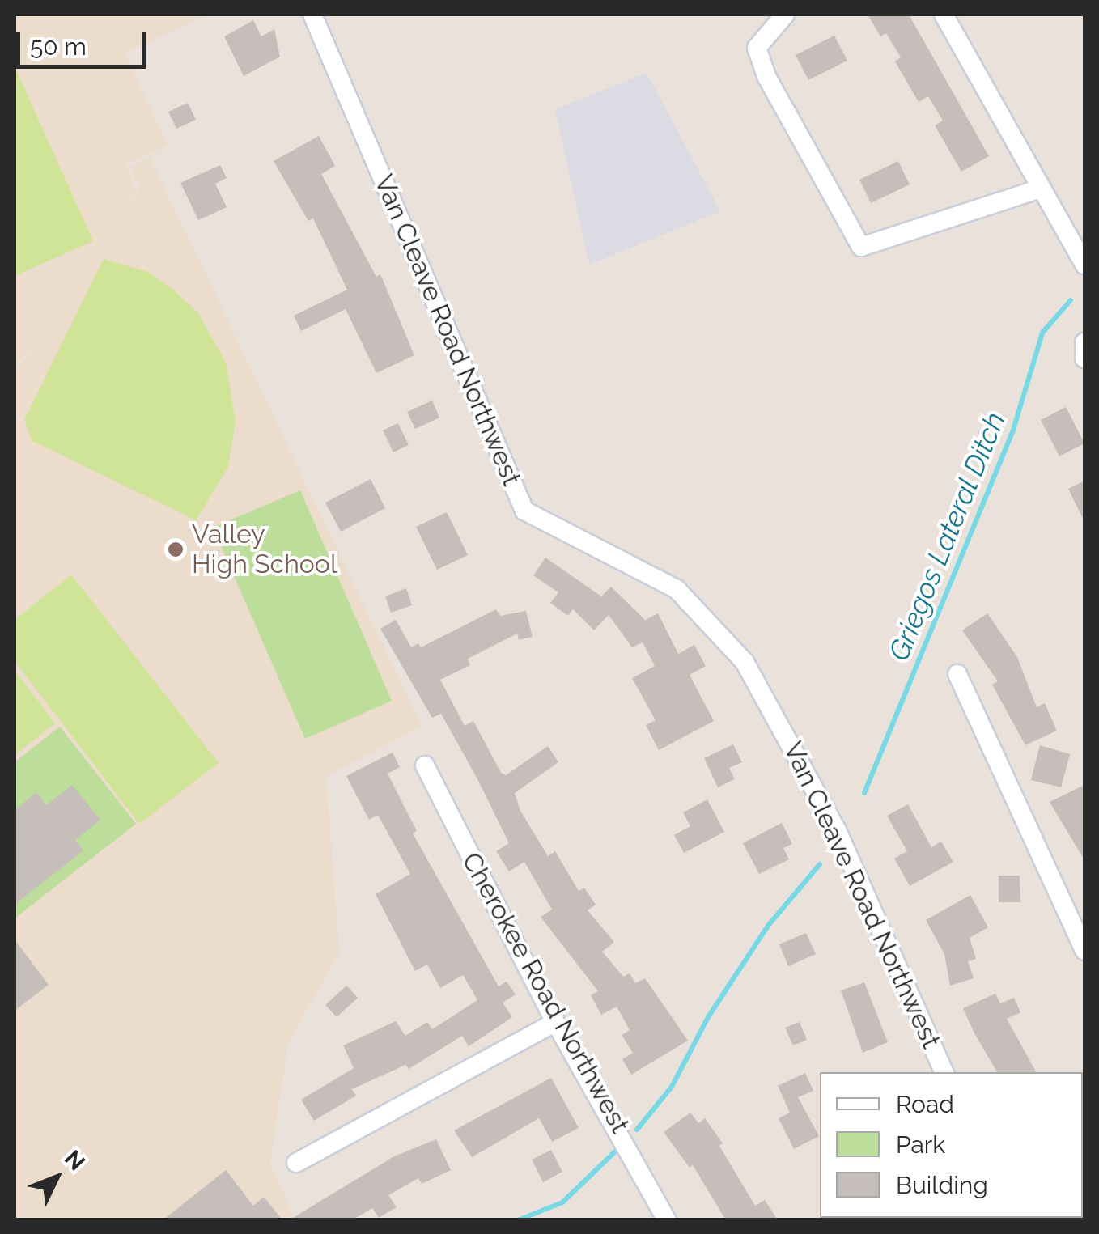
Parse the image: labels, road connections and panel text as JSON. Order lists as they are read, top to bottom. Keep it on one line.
{"streets":{"street":["Van Cleave Road Northwest","Cherokee Road Northwest"]},"water":["Griegos Lateral Ditch"],"places":["Valley High School"],"legend":["Road","Park","Building"],"scale_bar":"50 m","north":"top right"}
